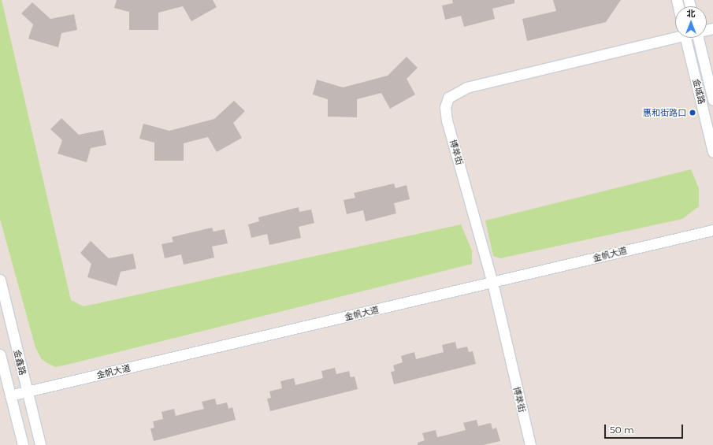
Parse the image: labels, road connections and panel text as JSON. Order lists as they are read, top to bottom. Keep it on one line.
{"streets":{"street":["金城路","博萃街","金帆大道","金鑫路"]},"crossings":[["博萃街","金帆大道"],["金帆大道","金鑫路"]],"places":["惠和街路口"],"scale_bar":"50 m","north":"top"}
